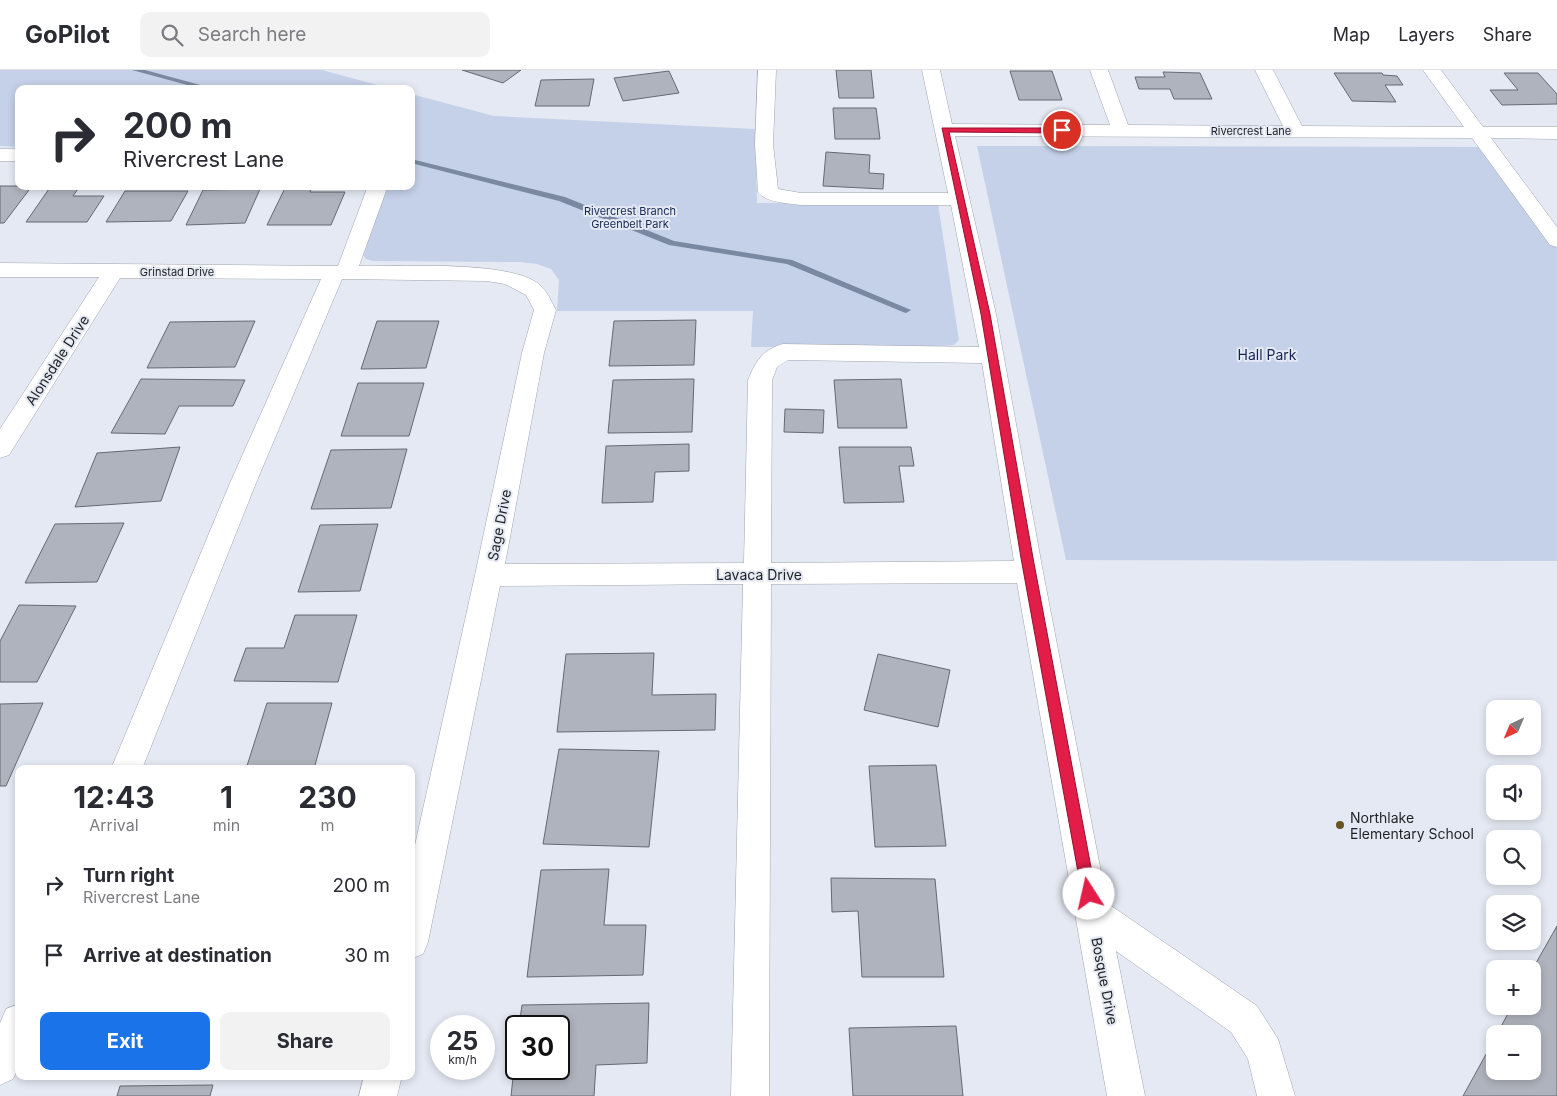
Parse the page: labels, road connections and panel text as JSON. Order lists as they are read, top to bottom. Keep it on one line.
{"streets":{"street":["Rivercrest Lane","Grinstad Drive","Alonsdale Drive","Sage Drive","Lavaca Drive","Bosque Drive"]},"crossings":[["Rivercrest Lane","Bosque Drive"],["Grinstad Drive","Alonsdale Drive"],["Grinstad Drive","Sage Drive"],["Sage Drive","Lavaca Drive"],["Lavaca Drive","Bosque Drive"]],"parks":["Rivercrest Branch Greenbelt Park","Hall Park"],"places":["Northlake Elementary School"],"north":"bottom left","page":{"header":"GoPilot","search":"Search here","nav":["Map","Layers","Share"],"turn":["200 m","Rivercrest Lane"],"map_buttons":["+","−"],"eta":["12:43","Arrival","1","min","230","m"],"list":[{"name":"Turn right","note":"Rivercrest Lane","value":"200 m"},{"name":"Arrive at destination","value":"30 m"}],"buttons":["Exit","Share"],"speed":"25 km/h","limit":"30"}}
